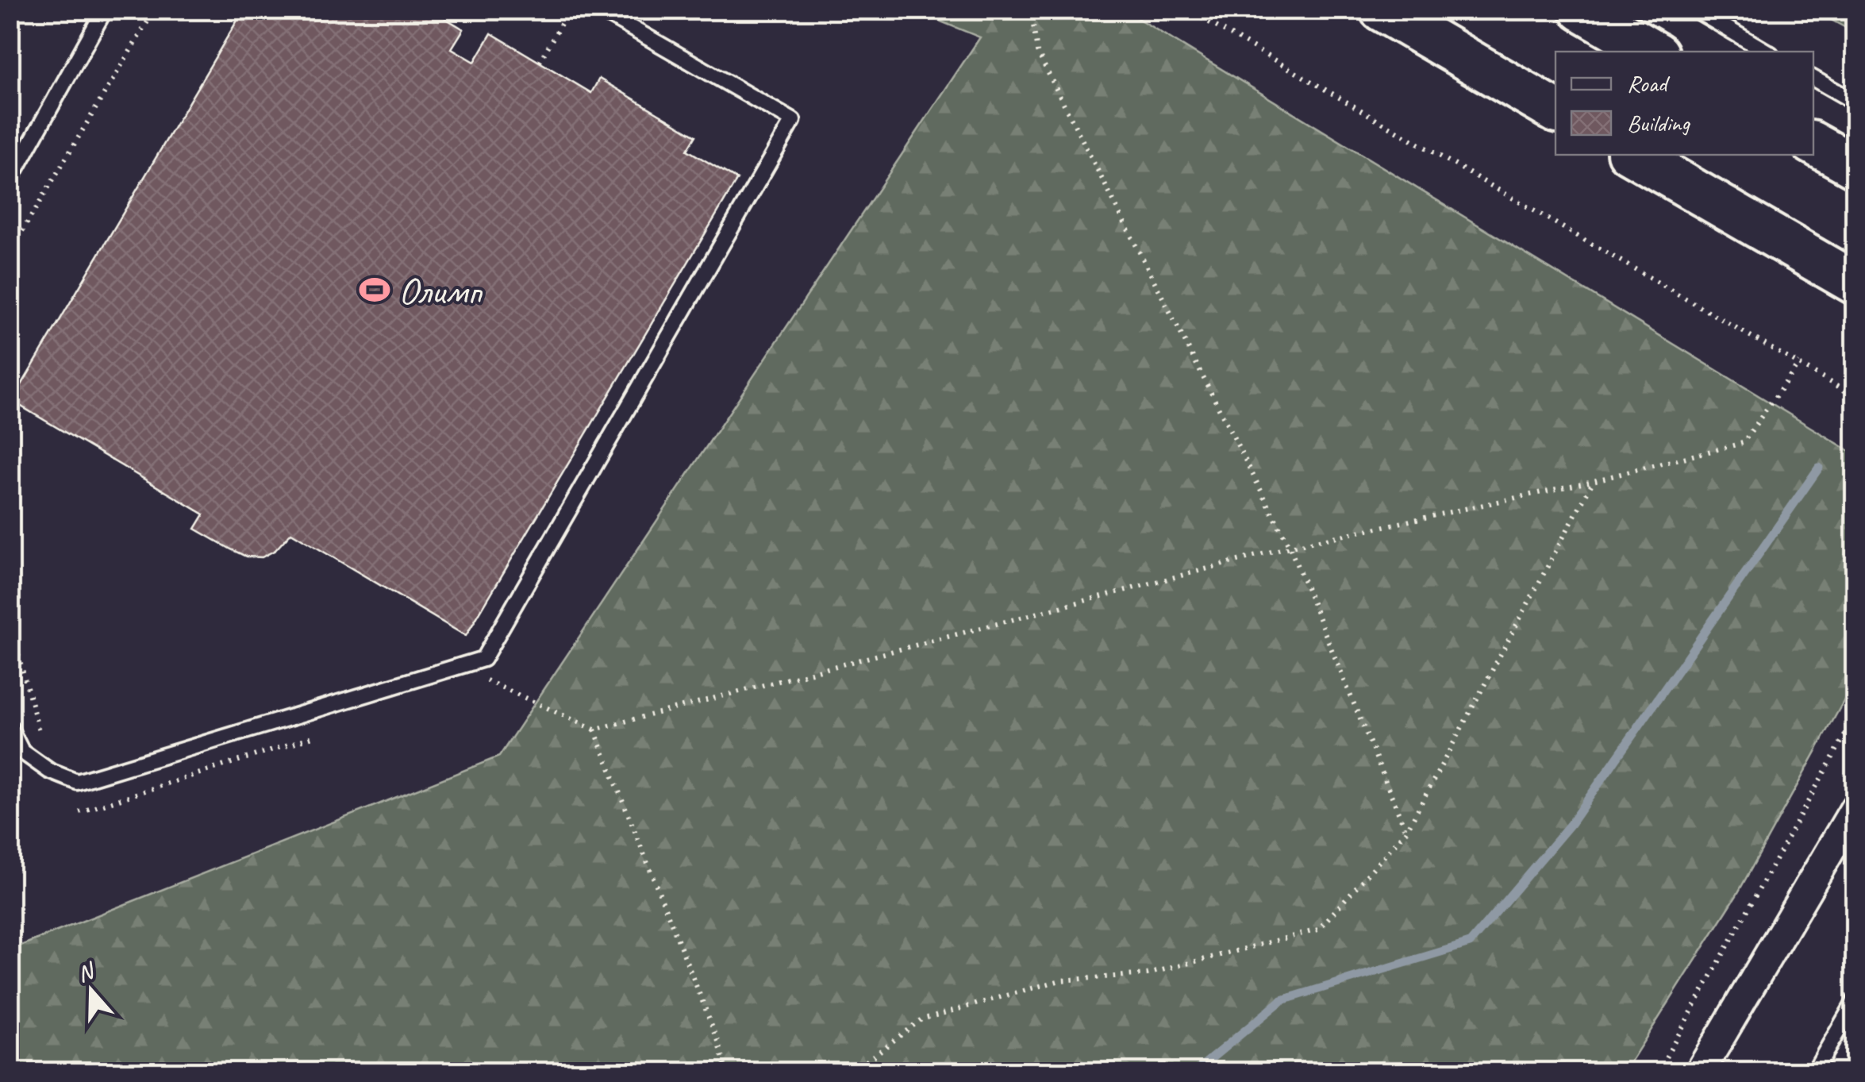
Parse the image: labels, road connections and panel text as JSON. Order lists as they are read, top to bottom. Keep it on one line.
{"places":{"sports":["Олимп"]},"legend":["Road","Building"],"north":"top"}
